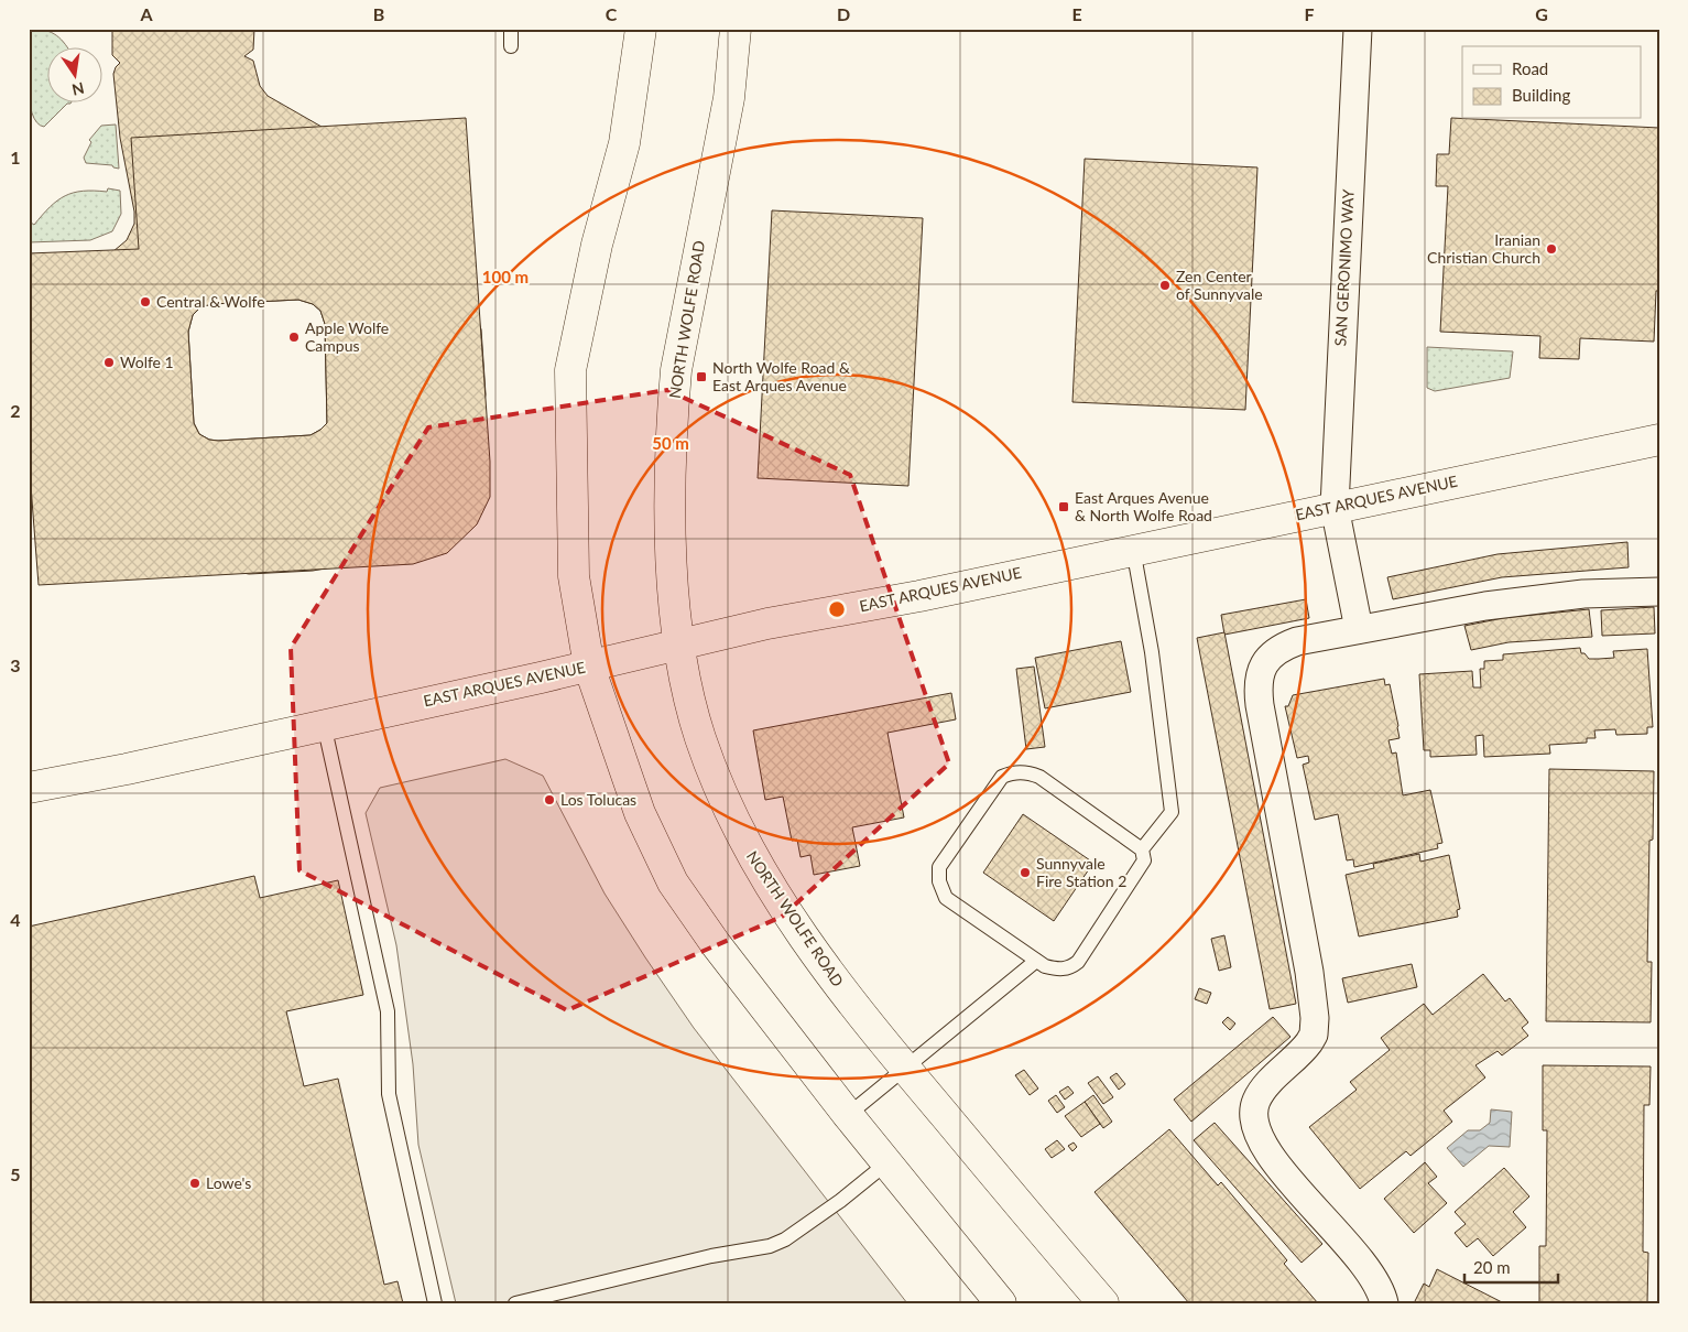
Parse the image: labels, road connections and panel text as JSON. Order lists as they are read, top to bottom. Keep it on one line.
{"streets":{"main road":["NORTH WOLFE ROAD","EAST ARQUES AVENUE"],"street":["SAN GERONIMO WAY"]},"crossings":[["SAN GERONIMO WAY","EAST ARQUES AVENUE"],["NORTH WOLFE ROAD","EAST ARQUES AVENUE"]],"places":{"other":["Iranian Christian Church","Zen Center of Sunnyvale","Central & Wolfe","Apple Wolfe Campus","Wolfe 1","Los Tolucas","Sunnyvale Fire Station 2","Lowe's"],"transit":["North Wolfe Road & East Arques Avenue","East Arques Avenue & North Wolfe Road"]},"legend":["Road","Building"],"scale_bar":"20 m","north":"bottom","grid":{"columns":["A","B","C","D","E","F","G"],"rows":["1","2","3","4","5"]},"rings":["100 m","50 m"]}
